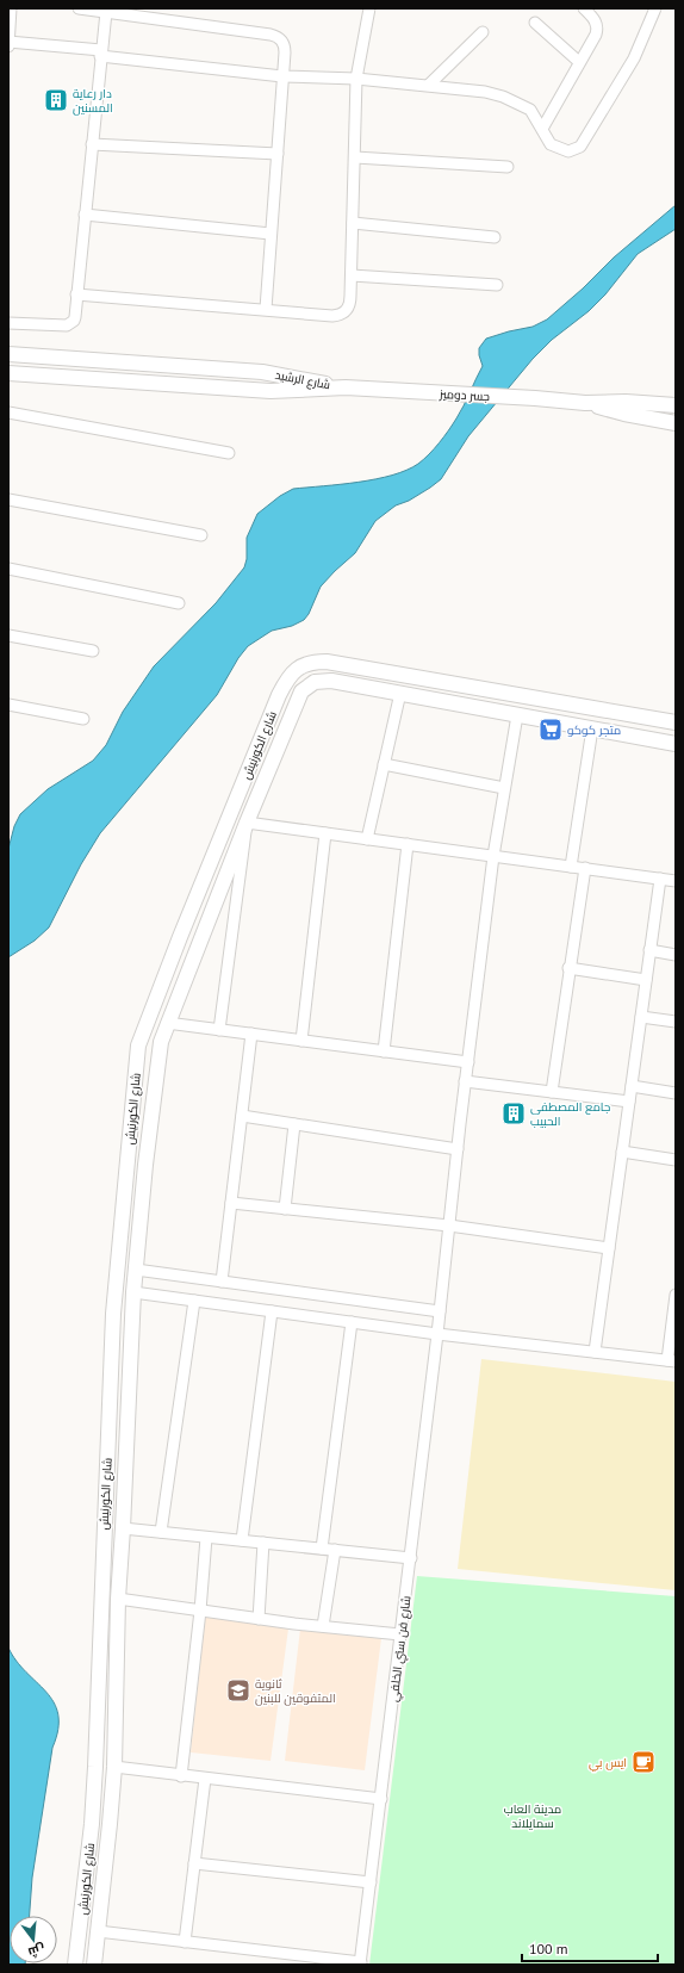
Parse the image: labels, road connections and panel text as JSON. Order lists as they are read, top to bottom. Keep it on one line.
{"streets":{"main road":["شارع الرشيد","جسر دوميز","شارع الكورنيش"],"street":["شارع فن ستي الخلفي"]},"crossings":[["شارع الرشيد","جسر دوميز"],["شارع الكورنيش","شارع فن ستي الخلفي"]],"parks":["مدينة العاب سمايلاند"],"places":{"building":["دار رعاية المسنين","جامع المصطفى الحبيب"],"supermarket":["متجر كوكو"],"school or university":["ثانوية المتفوقين للبنين"],"cafe":["ايس بي"]},"scale_bar":"100 m","north":"bottom"}
